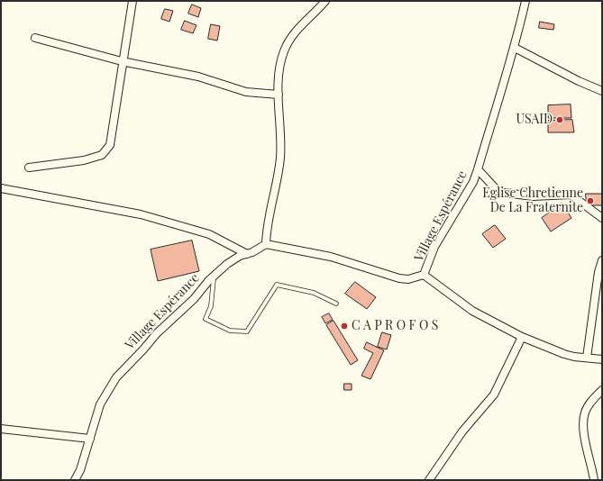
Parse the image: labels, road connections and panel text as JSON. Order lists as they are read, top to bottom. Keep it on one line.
{"streets":{"street":["Village Espérance"]},"places":["USAID","Eglise Chretienne De La Fraternite","C A P R O F O S"]}
